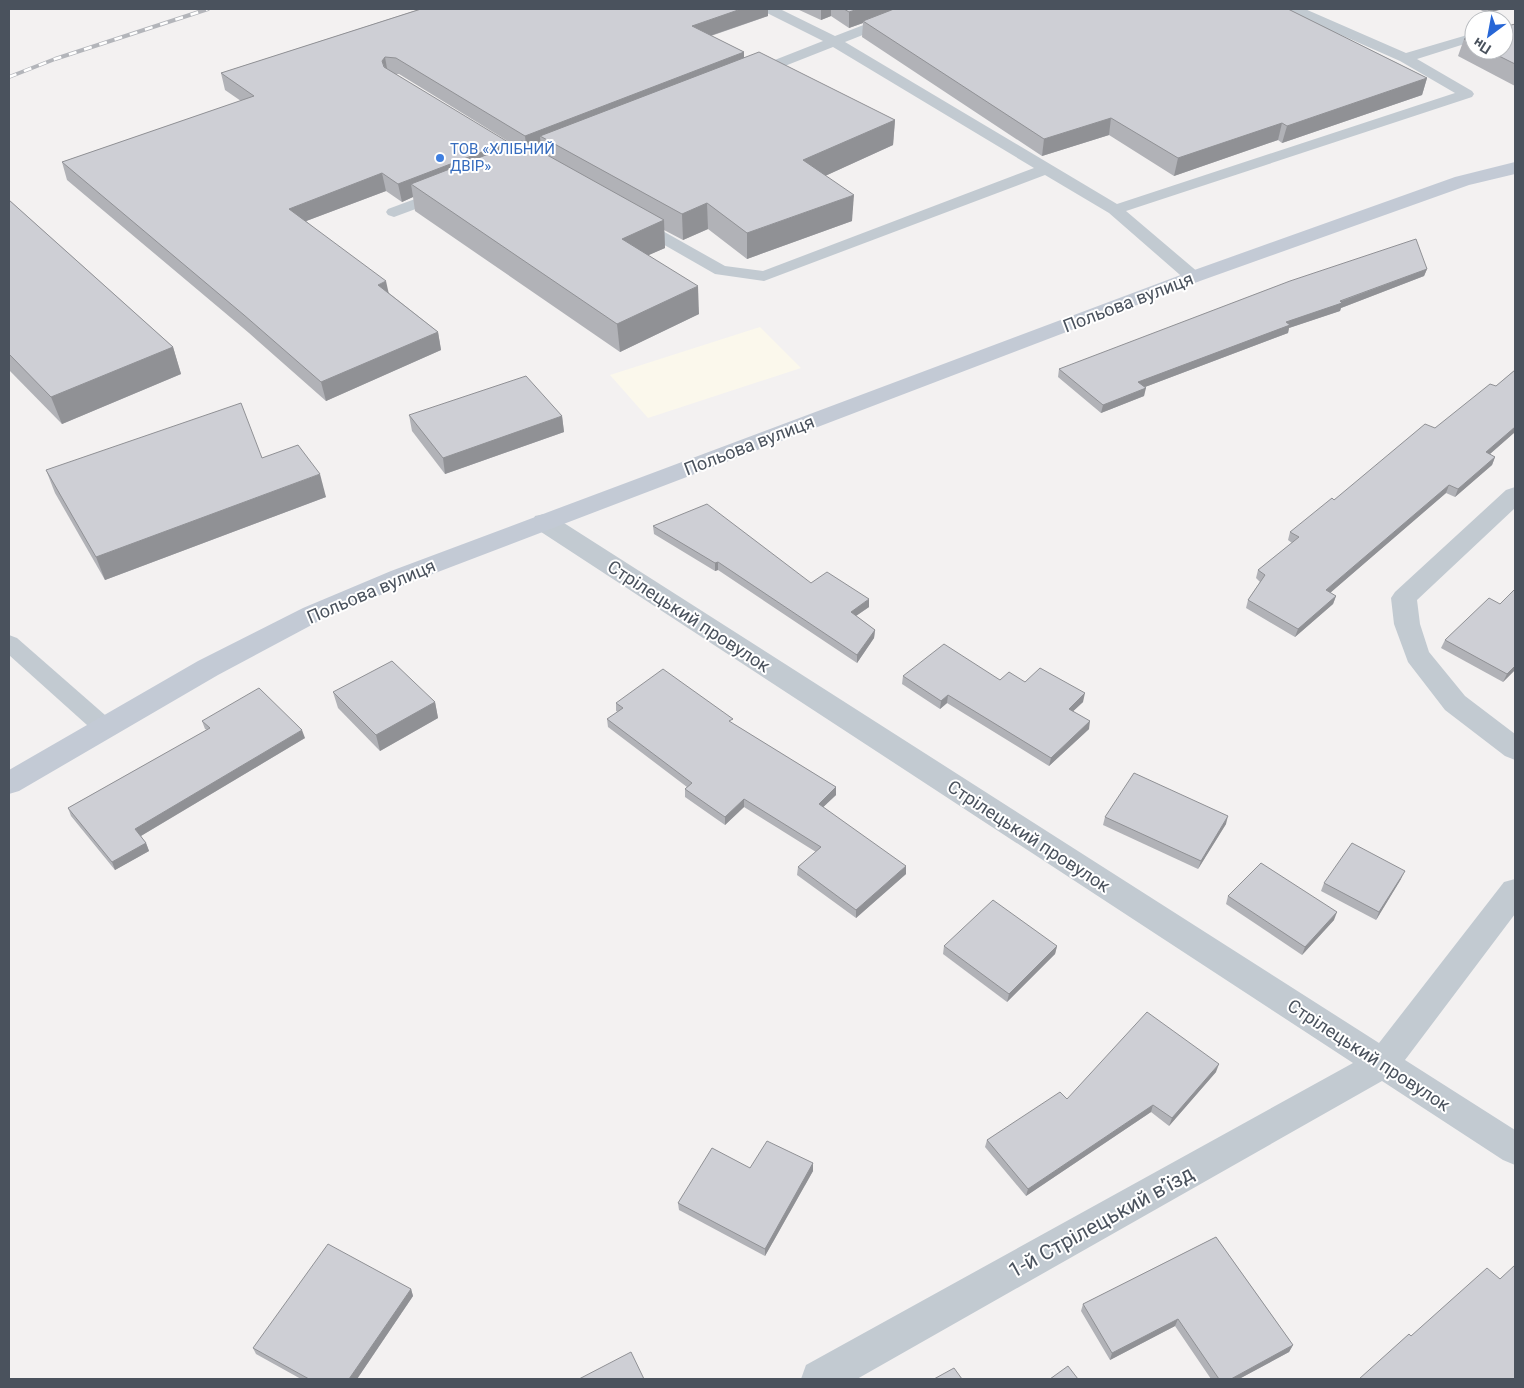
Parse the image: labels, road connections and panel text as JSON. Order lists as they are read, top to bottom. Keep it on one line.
{"streets":{"main road":["Польова вулиця"],"street":["Стрілецький провулок","1-й Стрілецький в’їзд"]},"crossings":[["Польова вулиця","Стрілецький провулок"],["Стрілецький провулок","1-й Стрілецький в’їзд"]],"places":["ТОВ «ХЛІБНИЙ ДВІР»"],"north":"bottom left"}
